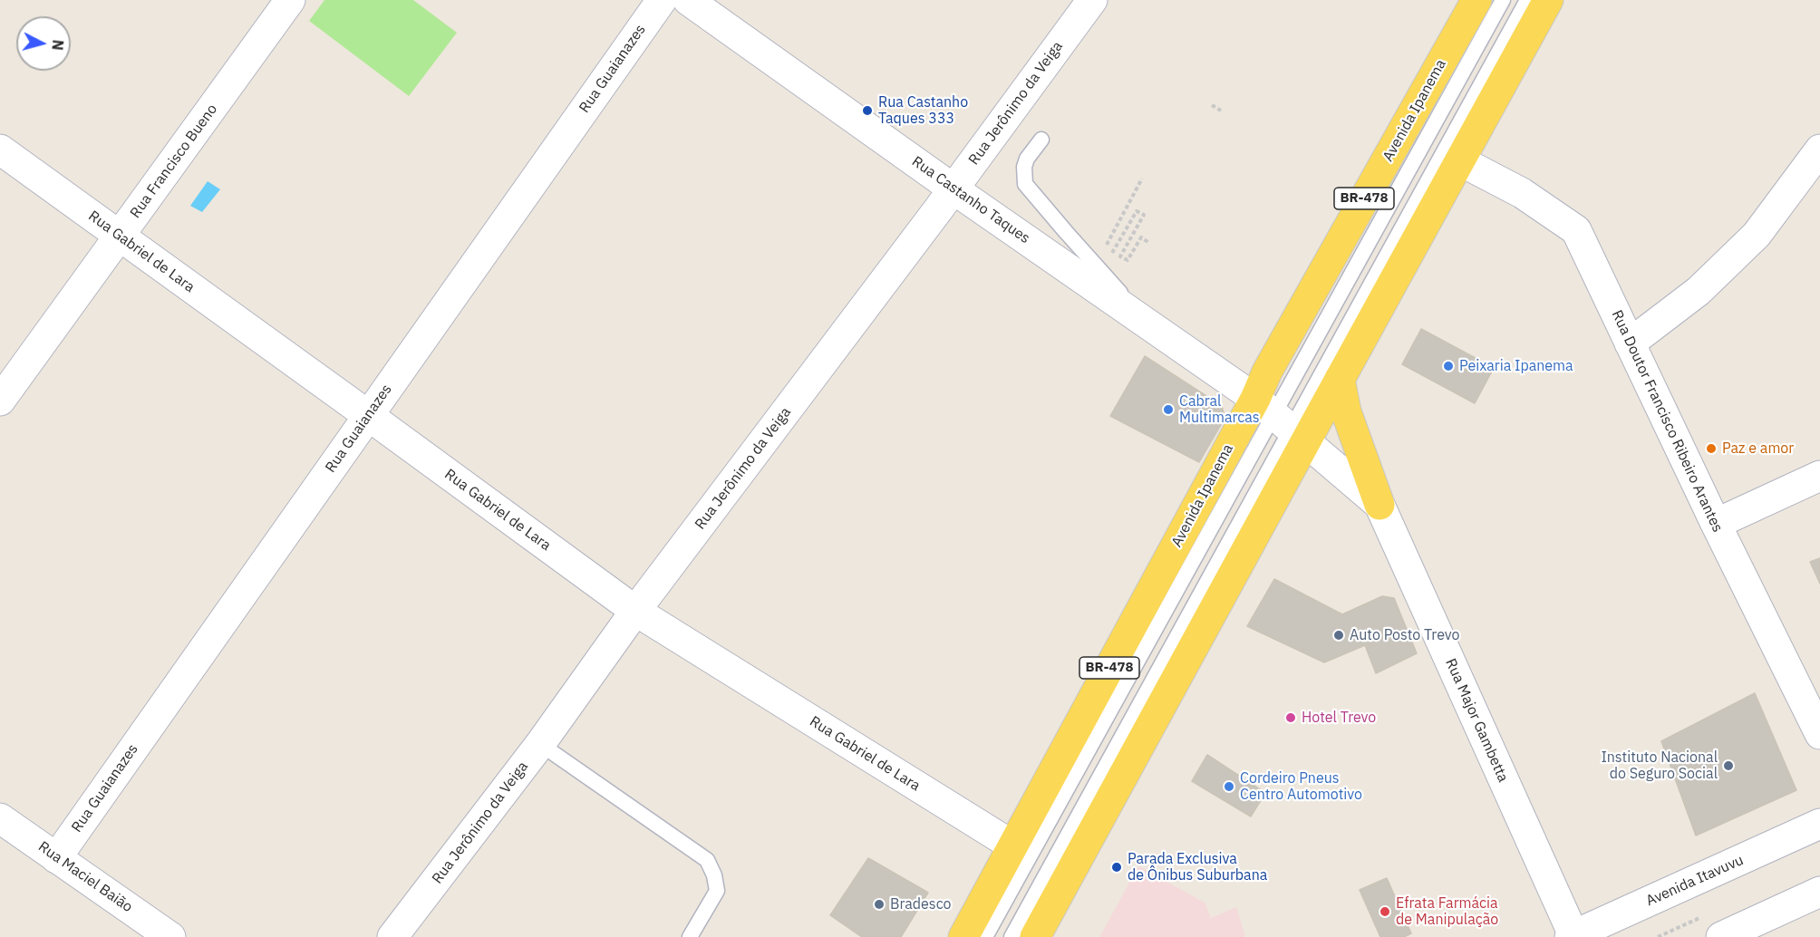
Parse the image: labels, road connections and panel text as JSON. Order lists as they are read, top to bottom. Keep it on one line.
{"streets":{"main road":["Avenida Ipanema","BR-478"],"street":["Rua Guaianazes","Rua Jerônimo da Veiga","Rua Francisco Bueno","Rua Castanho Taques","Rua Gabriel de Lara","Rua Doutor Francisco Ribeiro Arantes","Rua Major Gambetta","Rua Maciel Baião","Avenida Itavuvu"]},"crossings":[["Rua Guaianazes","Rua Gabriel de Lara"],["Rua Guaianazes","Rua Maciel Baião"],["Rua Jerônimo da Veiga","Rua Castanho Taques"],["Rua Jerônimo da Veiga","Rua Gabriel de Lara"],["Avenida Ipanema","Rua Castanho Taques"],["Avenida Ipanema","Rua Gabriel de Lara"],["Avenida Ipanema","Rua Doutor Francisco Ribeiro Arantes"],["Avenida Ipanema","Rua Major Gambetta"],["Rua Francisco Bueno","Rua Gabriel de Lara"],["Rua Castanho Taques","Rua Major Gambetta"],["Rua Major Gambetta","Avenida Itavuvu"]],"places":["Rua Castanho Taques 333","Peixaria Ipanema","Cabral Multimarcas","Paz e amor","Auto Posto Trevo","Hotel Trevo","Instituto Nacional do Seguro Social","Cordeiro Pneus Centro Automotivo","Parada Exclusiva de Ônibus Suburbana","Bradesco","Efrata Farmácia de Manipulação"],"north":"right"}
